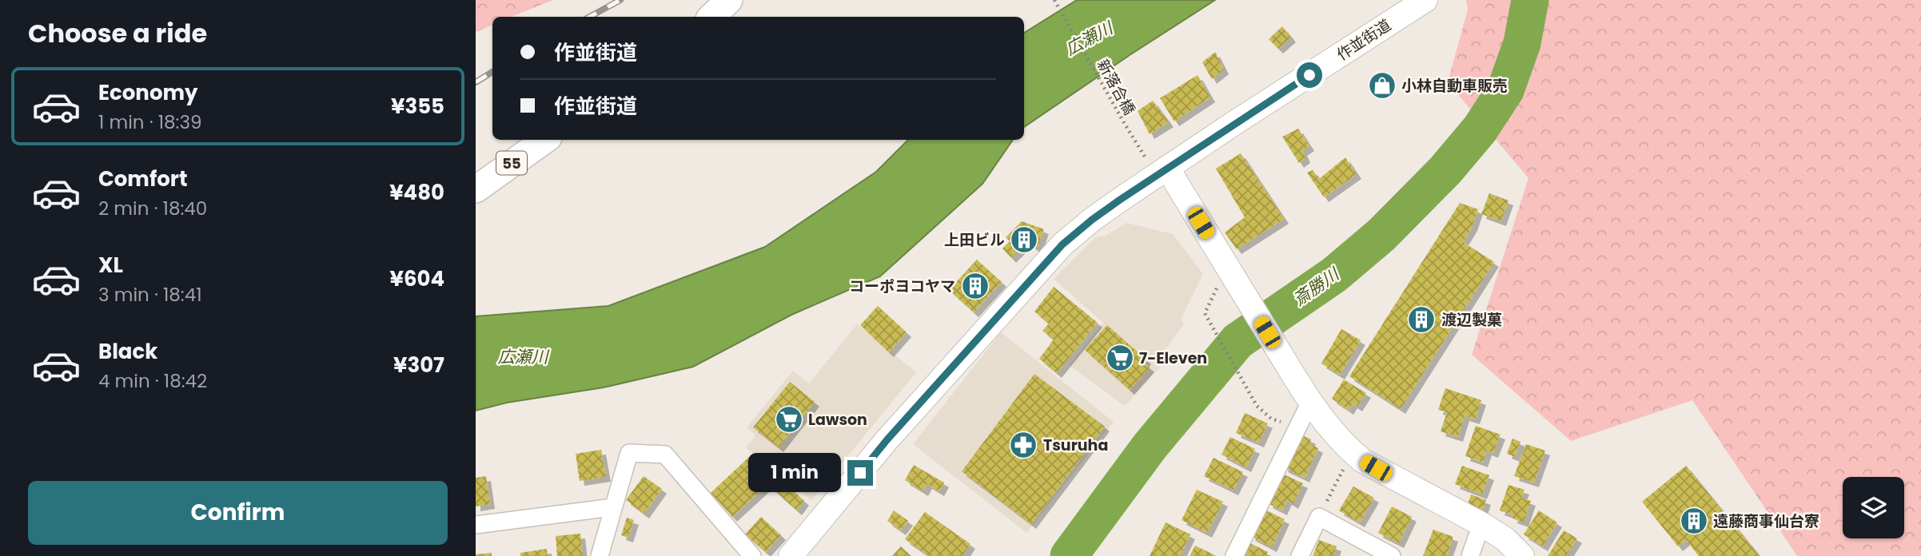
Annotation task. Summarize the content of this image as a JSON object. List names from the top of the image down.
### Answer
{
  "streets": {
    "main road": ["55"],
    "street": ["作並街道"],
    "path": ["新落合橋"]
  },
  "crossings": [
    ["作並街道", "新落合橋"]
  ],
  "water": ["広瀬川", "斎勝川"],
  "places": {
    "shop": ["小林自動車販売"],
    "building": [
      "上田ビル",
      "コーポヨコヤマ",
      "渡辺製菓",
      "遠藤商事仙台寮"
    ],
    "supermarket": ["7-Eleven", "Lawson"],
    "pharmacy": ["Tsuruha"]
  },
  "page": {
    "heading": "Choose a ride",
    "banner": ["作並街道", "作並街道"],
    "list": [
      {
        "name": "Economy",
        "note": "1 min · 18:39",
        "value": "¥355"
      },
      {
        "name": "Comfort",
        "note": "2 min · 18:40",
        "value": "¥480"
      },
      {
        "name": "XL",
        "note": "3 min · 18:41",
        "value": "¥604"
      },
      {
        "name": "Black",
        "note": "4 min · 18:42",
        "value": "¥307"
      }
    ],
    "bubble": "1 min",
    "buttons": "Confirm"
  }
}
